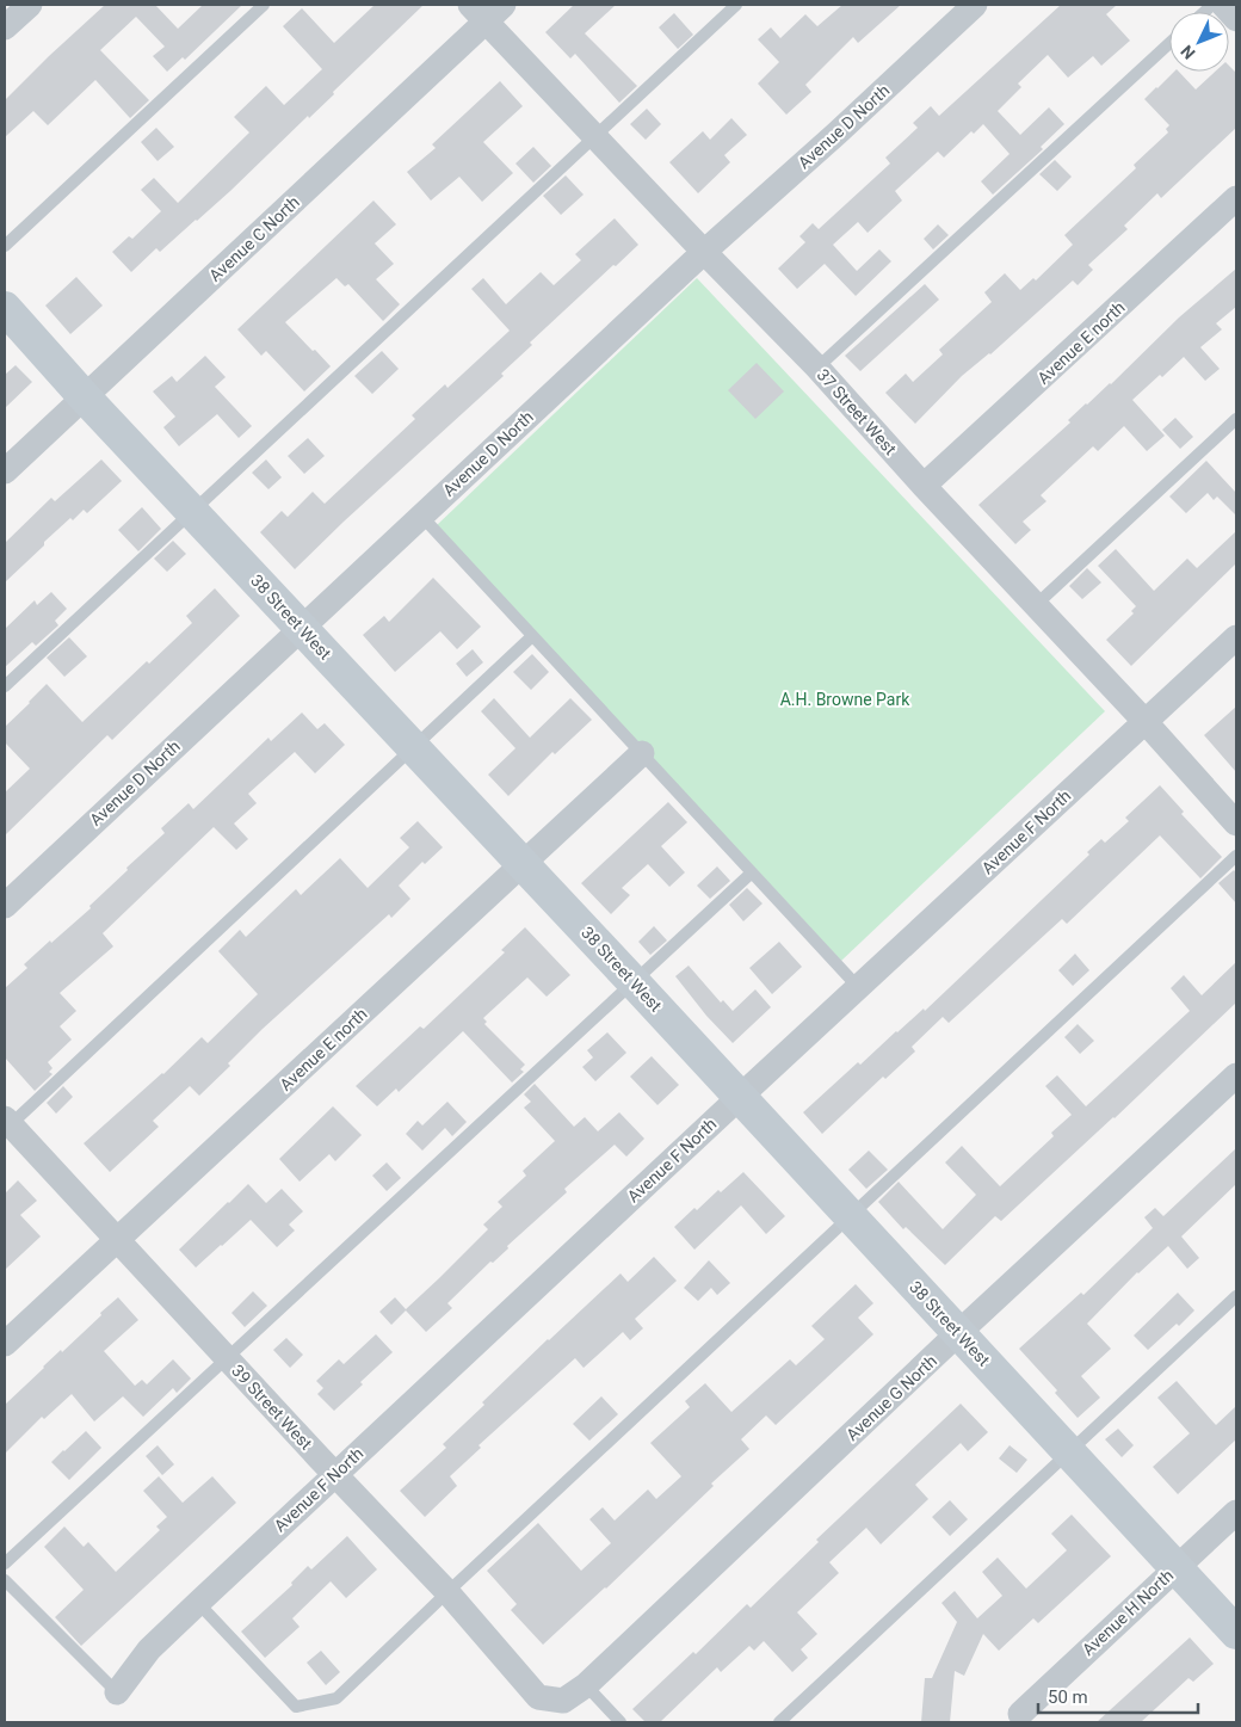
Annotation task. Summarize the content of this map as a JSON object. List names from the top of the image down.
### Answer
{
  "streets": {
    "street": [
      "Avenue D North",
      "Avenue C North",
      "Avenue E north",
      "37 Street West",
      "38 Street West",
      "Avenue F North",
      "Avenue G North",
      "39 Street West",
      "Avenue H North"
    ]
  },
  "crossings": [
    ["Avenue D North", "37 Street West"],
    ["Avenue D North", "38 Street West"],
    ["Avenue C North", "37 Street West"],
    ["Avenue C North", "38 Street West"],
    ["Avenue E north", "37 Street West"],
    ["Avenue E north", "38 Street West"],
    ["Avenue E north", "39 Street West"],
    ["37 Street West", "Avenue F North"],
    ["38 Street West", "Avenue F North"],
    ["38 Street West", "Avenue G North"],
    ["38 Street West", "Avenue H North"],
    ["Avenue F North", "39 Street West"],
    ["Avenue G North", "39 Street West"]
  ],
  "parks": ["A.H. Browne Park"],
  "scale_bar": "50 m",
  "north": "bottom left"
}
